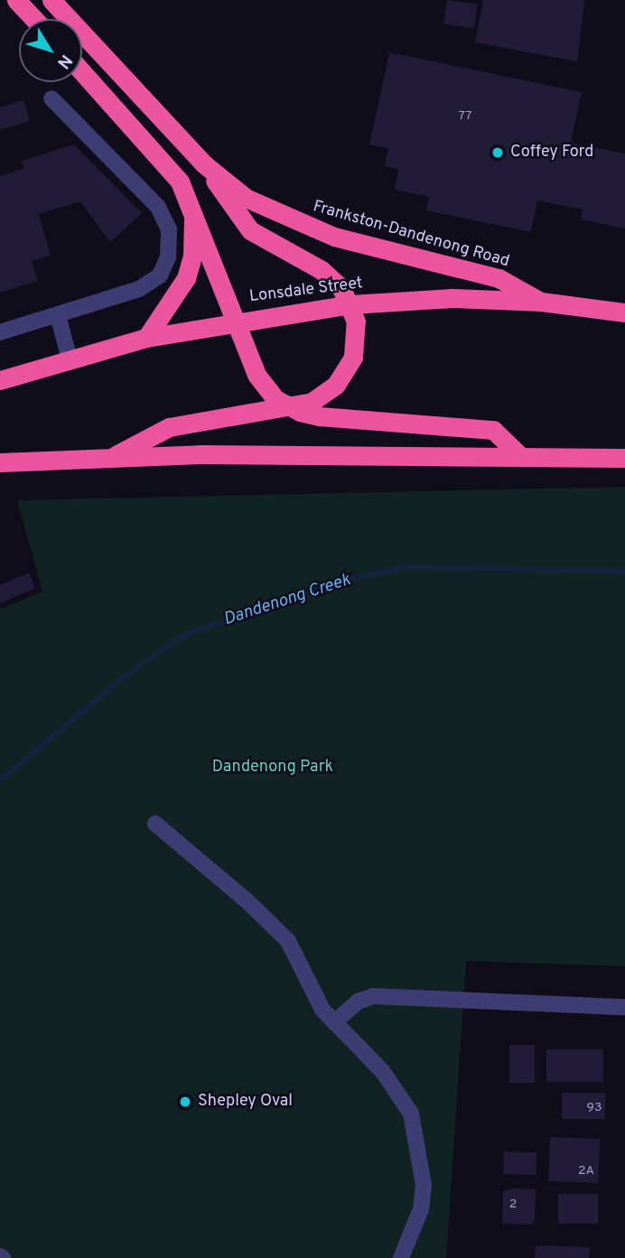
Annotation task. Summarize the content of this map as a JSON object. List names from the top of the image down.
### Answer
{
  "streets": {
    "highway": ["Frankston-Dandenong Road", "Lonsdale Street"]
  },
  "crossings": [
    ["Frankston-Dandenong Road", "Lonsdale Street"]
  ],
  "water": ["Dandenong Creek"],
  "parks": ["Dandenong Park"],
  "places": ["Coffey Ford", "Shepley Oval"],
  "house_numbers": [
    "77",
    "93",
    "2A",
    "2"
  ],
  "north": "bottom right"
}
